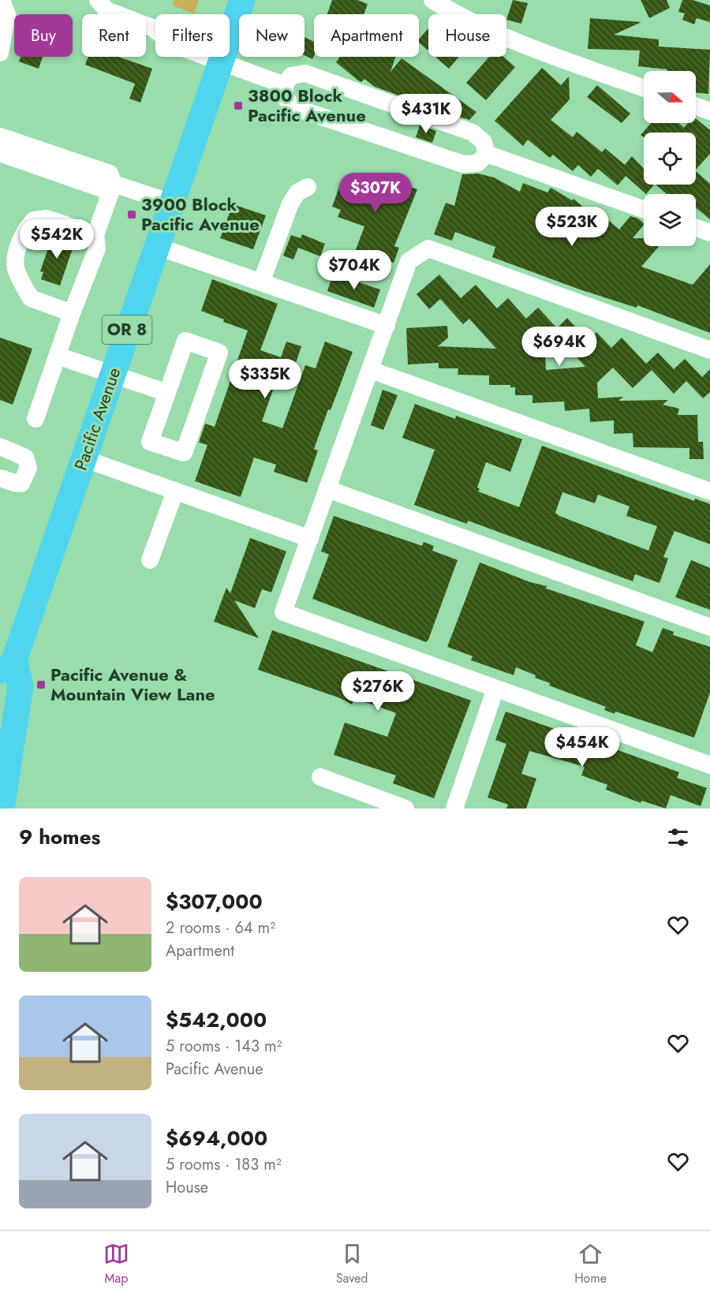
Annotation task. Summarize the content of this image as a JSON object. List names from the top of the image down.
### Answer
{
  "streets": {
    "highway": ["OR 8", "Pacific Avenue"]
  },
  "crossings": [
    ["OR 8", "Pacific Avenue"]
  ],
  "places": {
    "transit": ["3800 Block Pacific Avenue", "3900 Block Pacific Avenue", "Pacific Avenue & Mountain View Lane"]
  },
  "north": "right",
  "page": {
    "chip": [
      "Buy",
      "Rent",
      "Filters",
      "New",
      "Apartment",
      "House"
    ],
    "price": [
      "$431K",
      "$307K",
      "$523K",
      "$542K",
      "$704K",
      "$694K",
      "$335K",
      "$276K",
      "$454K"
    ],
    "heading": "9 homes",
    "list": [
      {
        "name": "$307,000",
        "note": "2 rooms · 64 m² · Apartment"
      },
      {
        "name": "$542,000",
        "note": "5 rooms · 143 m² · Pacific Avenue"
      },
      {
        "name": "$694,000",
        "note": "5 rooms · 183 m² · House"
      }
    ],
    "tabs": ["Map", "Saved", "Home"]
  }
}
